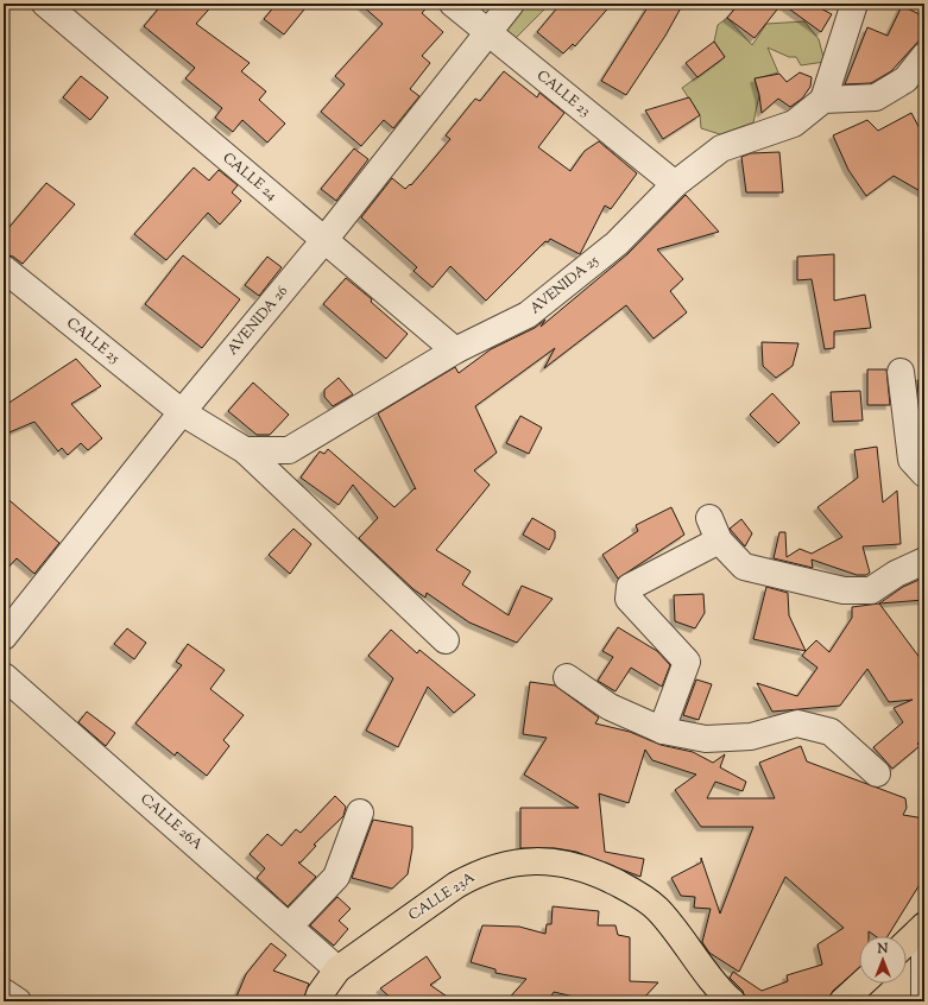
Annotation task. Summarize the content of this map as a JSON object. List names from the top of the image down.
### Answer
{
  "streets": {
    "main road": ["CALLE 23A"],
    "street": [
      "CALLE 23",
      "CALLE 24",
      "AVENIDA 25",
      "AVENIDA 26",
      "CALLE 25",
      "CALLE 26A"
    ]
  },
  "crossings": [
    ["CALLE 23", "AVENIDA 25"],
    ["CALLE 23", "AVENIDA 26"],
    ["CALLE 24", "AVENIDA 25"],
    ["CALLE 24", "AVENIDA 26"],
    ["AVENIDA 26", "CALLE 25"],
    ["CALLE 26A", "CALLE 23A"]
  ],
  "north": "top"
}
